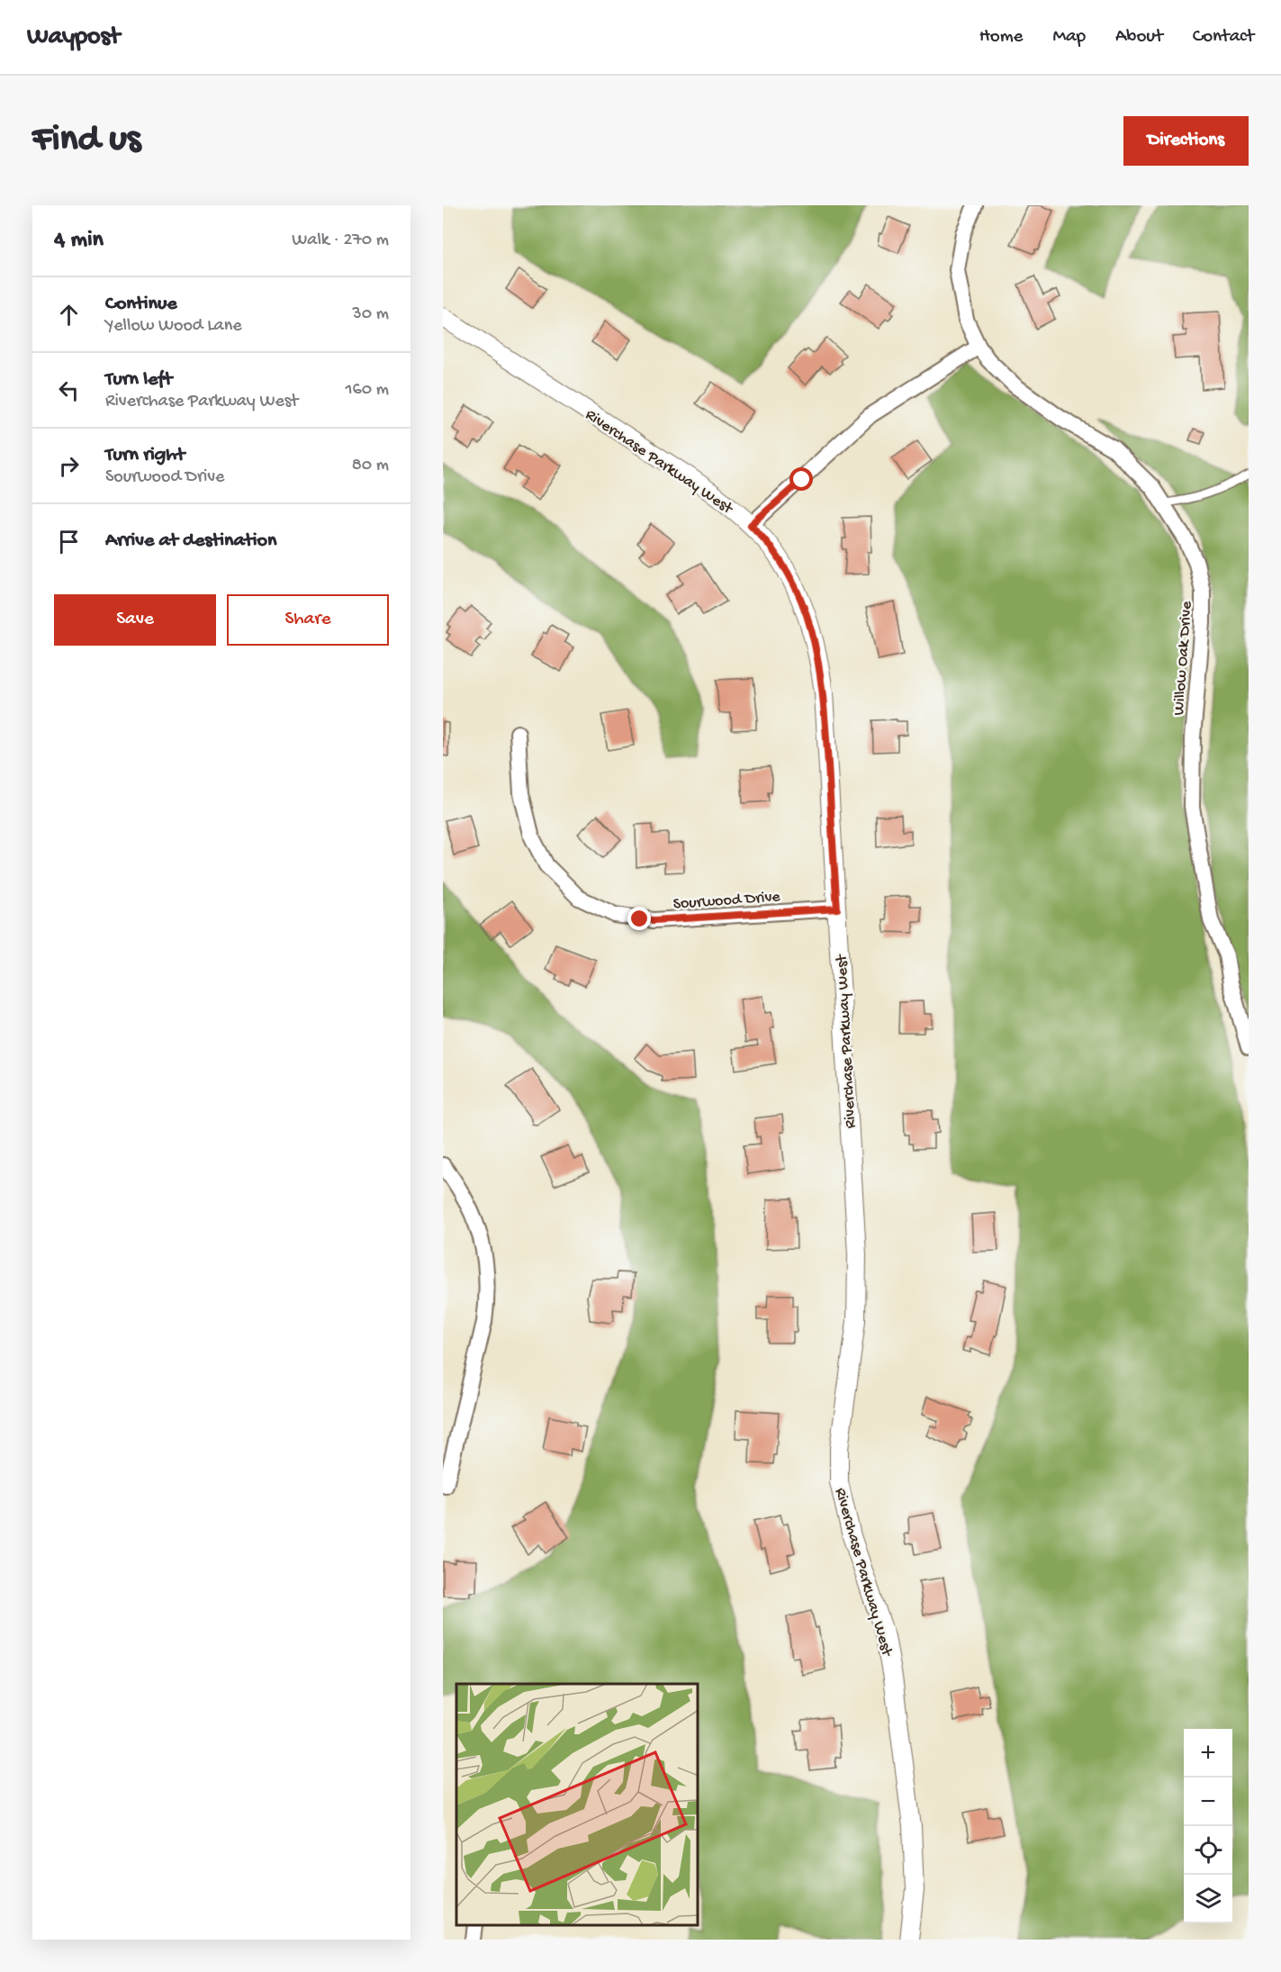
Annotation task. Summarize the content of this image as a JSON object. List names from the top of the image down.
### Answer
{
  "streets": {
    "street": ["Riverchase Parkway West", "Willow Oak Drive", "Sourwood Drive"]
  },
  "crossings": [
    ["Riverchase Parkway West", "Sourwood Drive"]
  ],
  "page": {
    "header": "Waypost",
    "nav": [
      "Home",
      "Map",
      "About",
      "Contact"
    ],
    "buttons": [
      "Directions",
      ["Save", "Share"]
    ],
    "title": "Find us",
    "heading": ["4 min", "Walk · 270 m"],
    "list": [
      ["Continue", "Yellow Wood Lane", "30 m"],
      ["Turn left", "Riverchase Parkway West", "160 m"],
      ["Turn right", "Sourwood Drive", "80 m"],
      "Arrive at destination"
    ],
    "map_buttons": ["+", "−"]
  }
}
